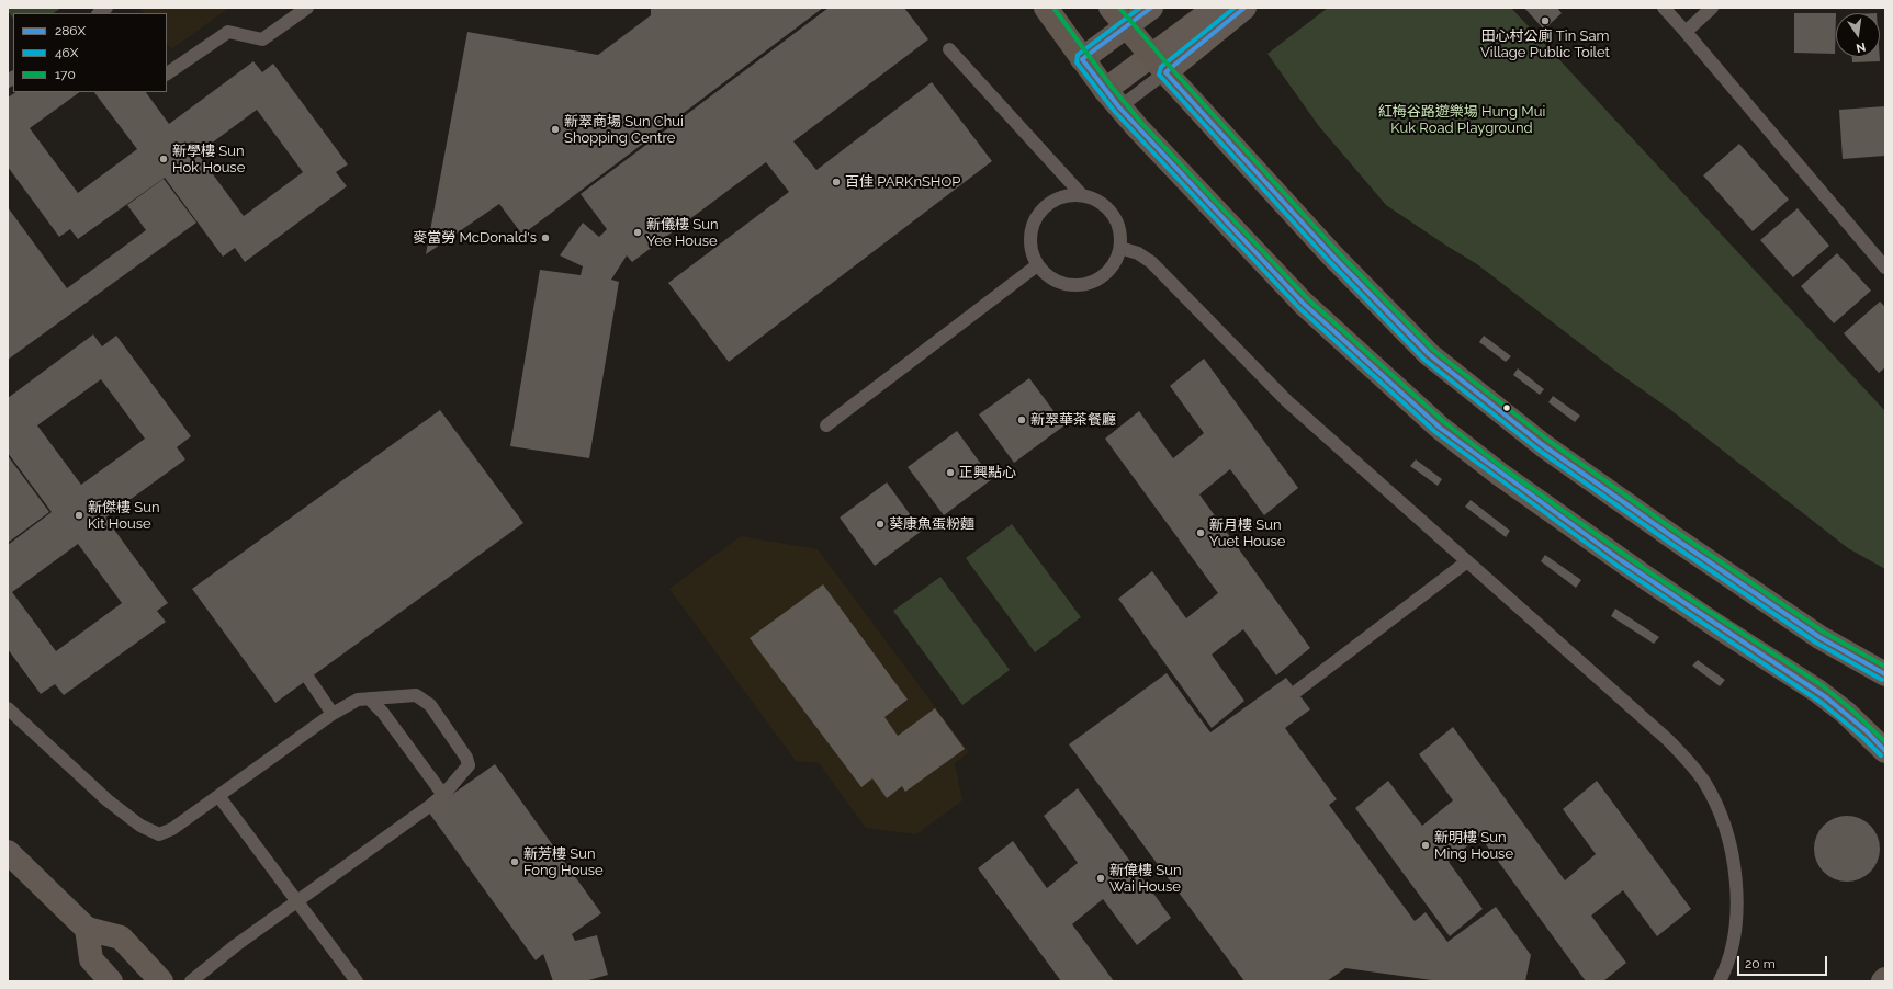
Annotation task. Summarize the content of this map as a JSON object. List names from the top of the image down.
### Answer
{
  "parks": ["紅梅谷路遊樂場 Hung Mui Kuk Road Playground"],
  "places": [
    "田心村公廁 Tin Sam Village Public Toilet",
    "新翠商場 Sun Chui Shopping Centre",
    "新學樓 Sun Hok House",
    "百佳 PARKnSHOP",
    "新儀樓 Sun Yee House",
    "麥當勞 McDonald's",
    "新翠華茶餐廳",
    "正興點心",
    "新傑樓 Sun Kit House",
    "葵康魚蛋粉麵",
    "新月樓 Sun Yuet House",
    "新明樓 Sun Ming House",
    "新芳樓 Sun Fong House",
    "新偉樓 Sun Wai House"
  ],
  "lines": ["transit line 286X", "transit line 46X", "transit line 170"],
  "legend": ["286X", "46X", "170"],
  "scale_bar": "20 m",
  "north": "bottom"
}
